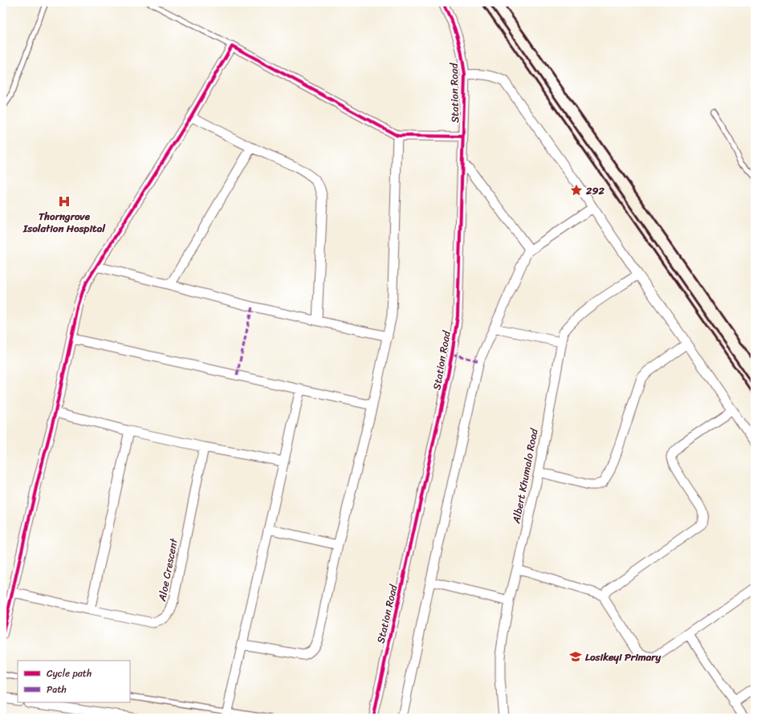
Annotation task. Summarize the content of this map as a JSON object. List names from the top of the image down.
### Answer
{
  "streets": {
    "street": ["Station Road", "Albert Khumalo Road", "Aloe Crescent"]
  },
  "places": {
    "place": ["292"],
    "hospital": ["Thorngrove Isolation Hospital"],
    "school or university": ["Losikeyi Primary"]
  },
  "legend": ["Cycle path", "Path"]
}
